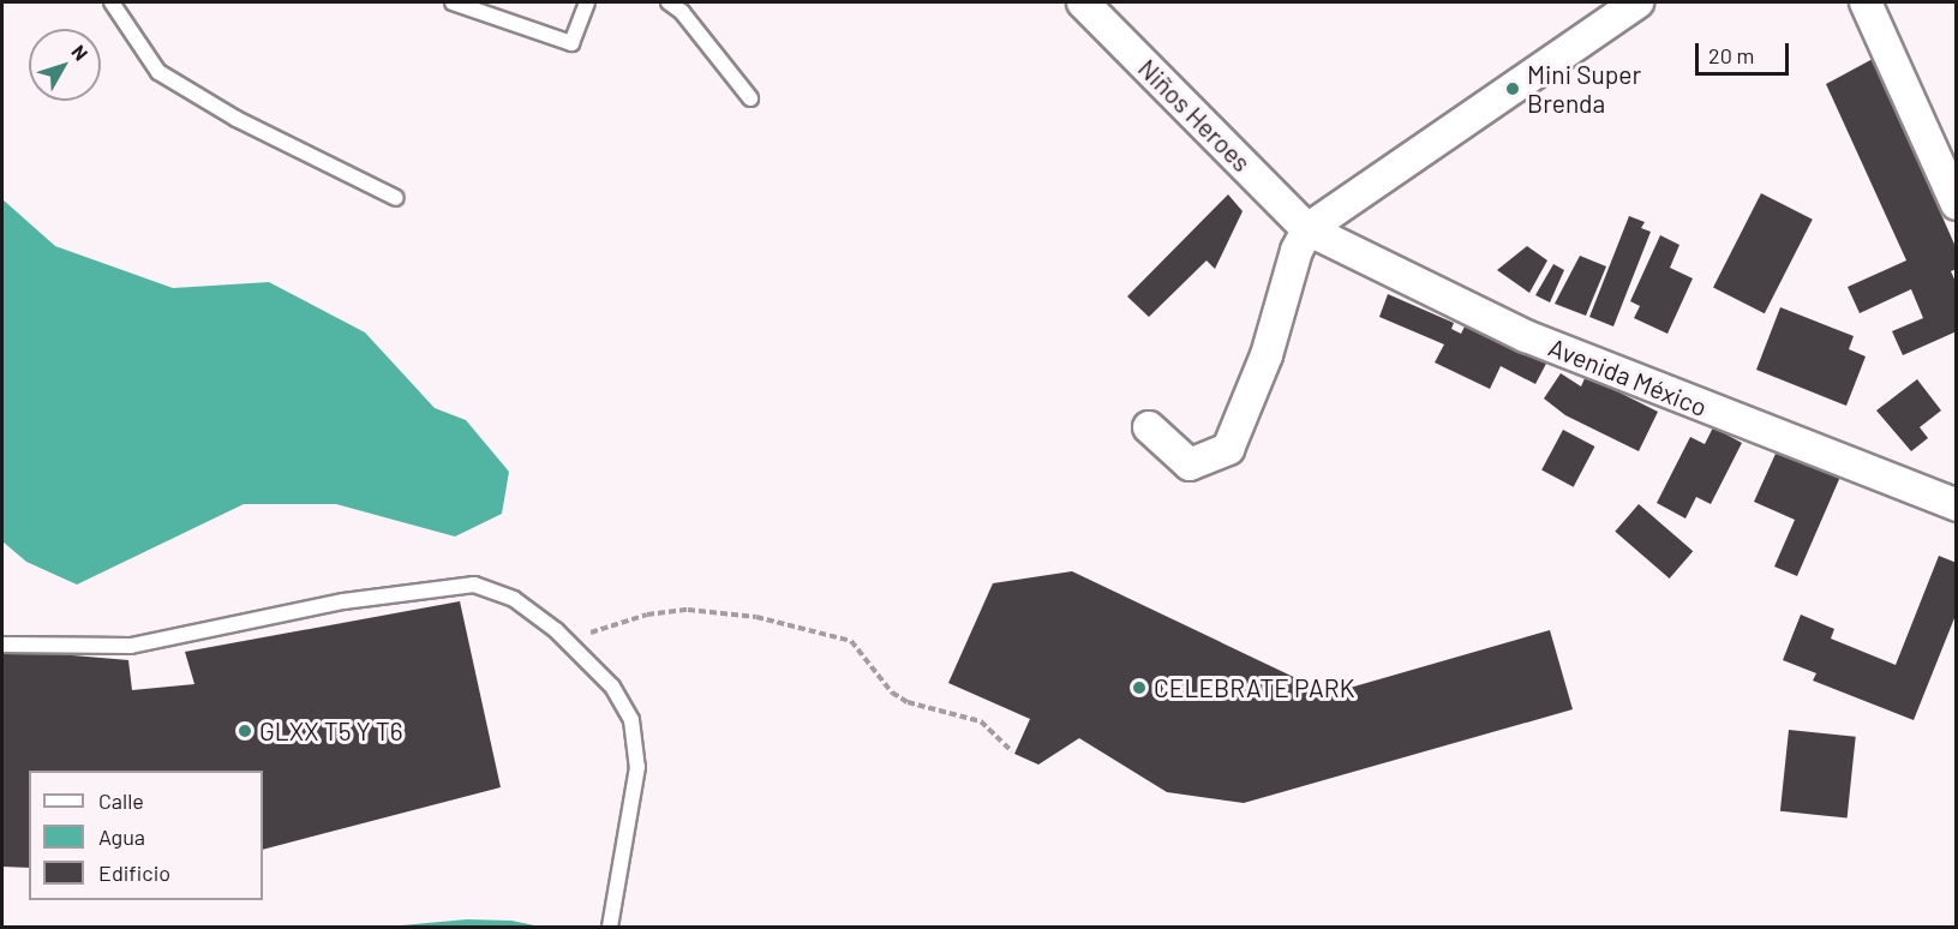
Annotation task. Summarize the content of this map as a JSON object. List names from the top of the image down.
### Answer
{
  "streets": {
    "street": ["Niños Heroes", "Avenida México"]
  },
  "crossings": [
    ["Niños Heroes", "Avenida México"]
  ],
  "places": ["Mini Super Brenda", "CELEBRATE PARK", "GLXX T5 Y T6"],
  "legend": ["Calle", "Agua", "Edificio"],
  "scale_bar": "20 m",
  "north": "top right"
}
